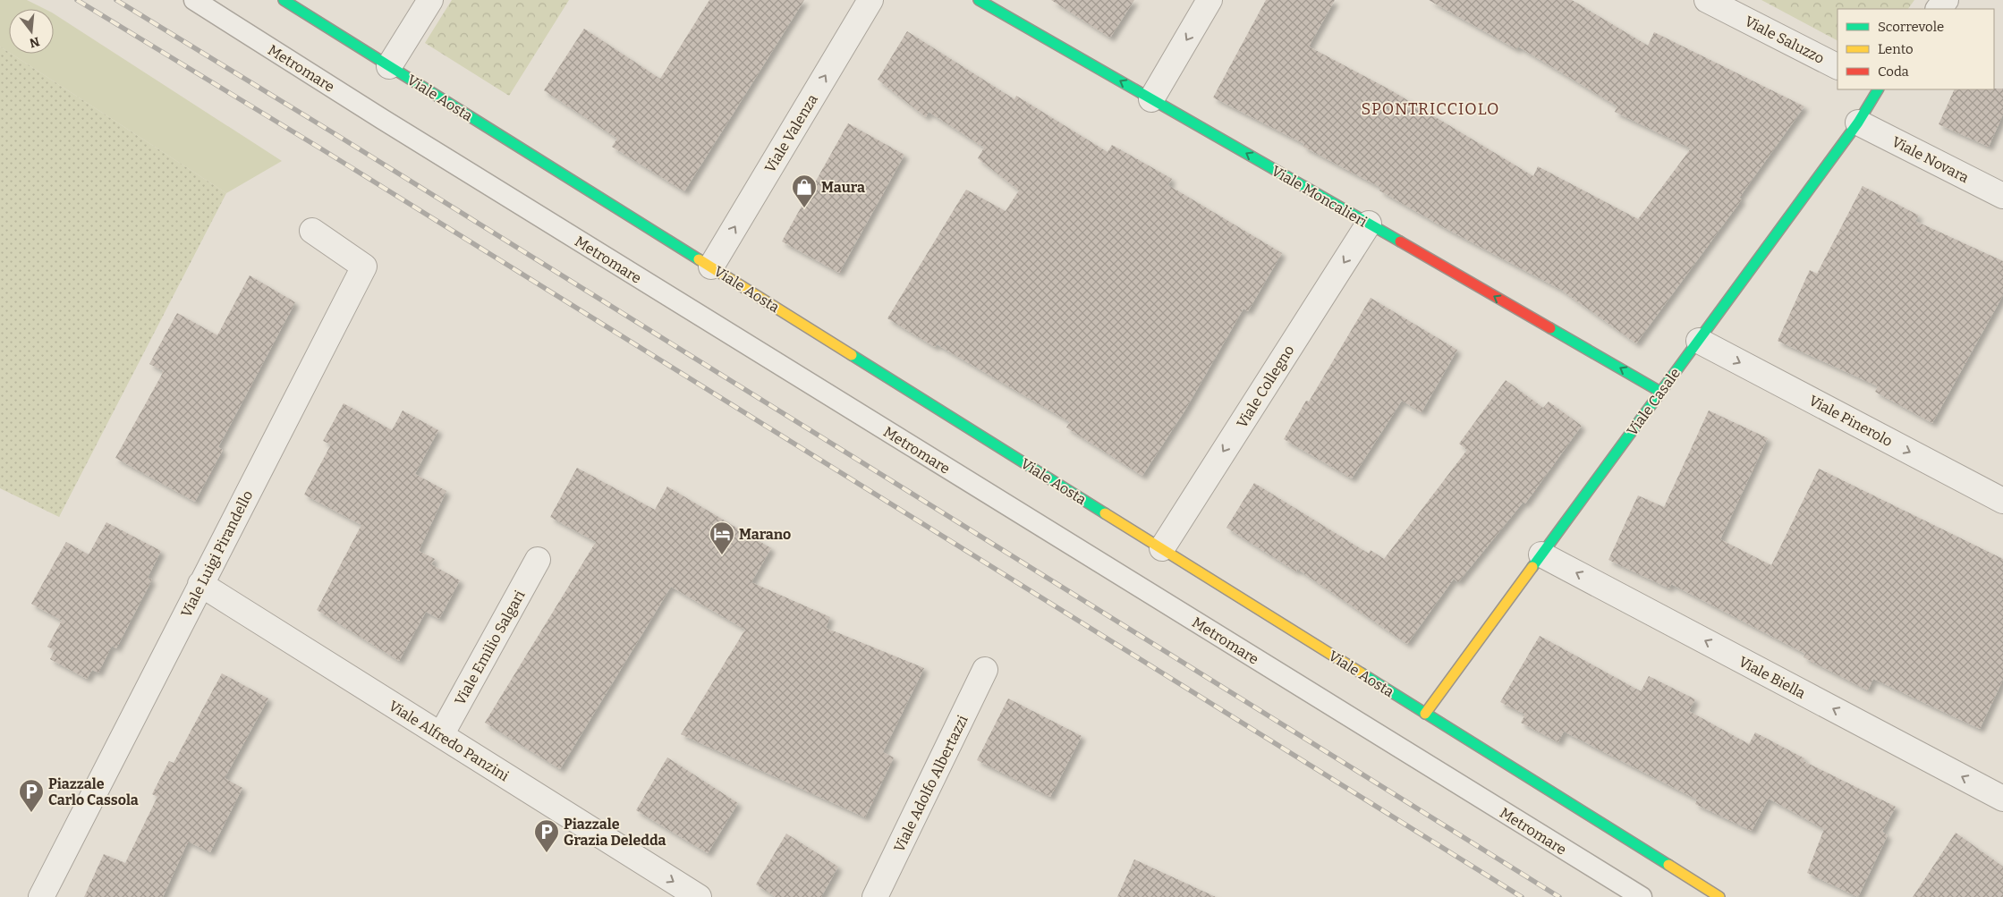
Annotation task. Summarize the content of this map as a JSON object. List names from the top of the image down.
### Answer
{
  "streets": {
    "street": [
      "Viale Saluzzo",
      "Viale Aosta",
      "Viale Valenza",
      "Viale Novara",
      "Viale Moncalieri",
      "Viale Collegno",
      "Viale Casale",
      "Viale Pinerolo",
      "Viale Luigi Pirandello",
      "Viale Emilio Salgari",
      "Viale Biella",
      "Viale Alfredo Panzini",
      "Viale Adolfo Albertazzi"
    ],
    "lane": ["Metromare"]
  },
  "crossings": [
    ["Viale Aosta", "Viale Valenza"],
    ["Viale Aosta", "Viale Collegno"],
    ["Viale Aosta", "Viale Casale"],
    ["Viale Novara", "Viale Casale"],
    ["Viale Moncalieri", "Viale Collegno"],
    ["Viale Moncalieri", "Viale Casale"],
    ["Viale Casale", "Viale Pinerolo"],
    ["Viale Casale", "Viale Biella"],
    ["Viale Luigi Pirandello", "Viale Alfredo Panzini"],
    ["Viale Emilio Salgari", "Viale Alfredo Panzini"]
  ],
  "one_way": [
    "Viale Valenza",
    "Viale Moncalieri",
    "Viale Collegno",
    "Viale Pinerolo",
    "Viale Biella",
    "Viale Alfredo Panzini"
  ],
  "districts": ["SPONTRICCIOLO"],
  "places": {
    "shop": ["Maura"],
    "hotel": ["Marano"],
    "parking": ["Piazzale Carlo Cassola", "Piazzale Grazia Deledda"]
  },
  "legend": ["Scorrevole", "Lento", "Coda"],
  "north": "bottom"
}
